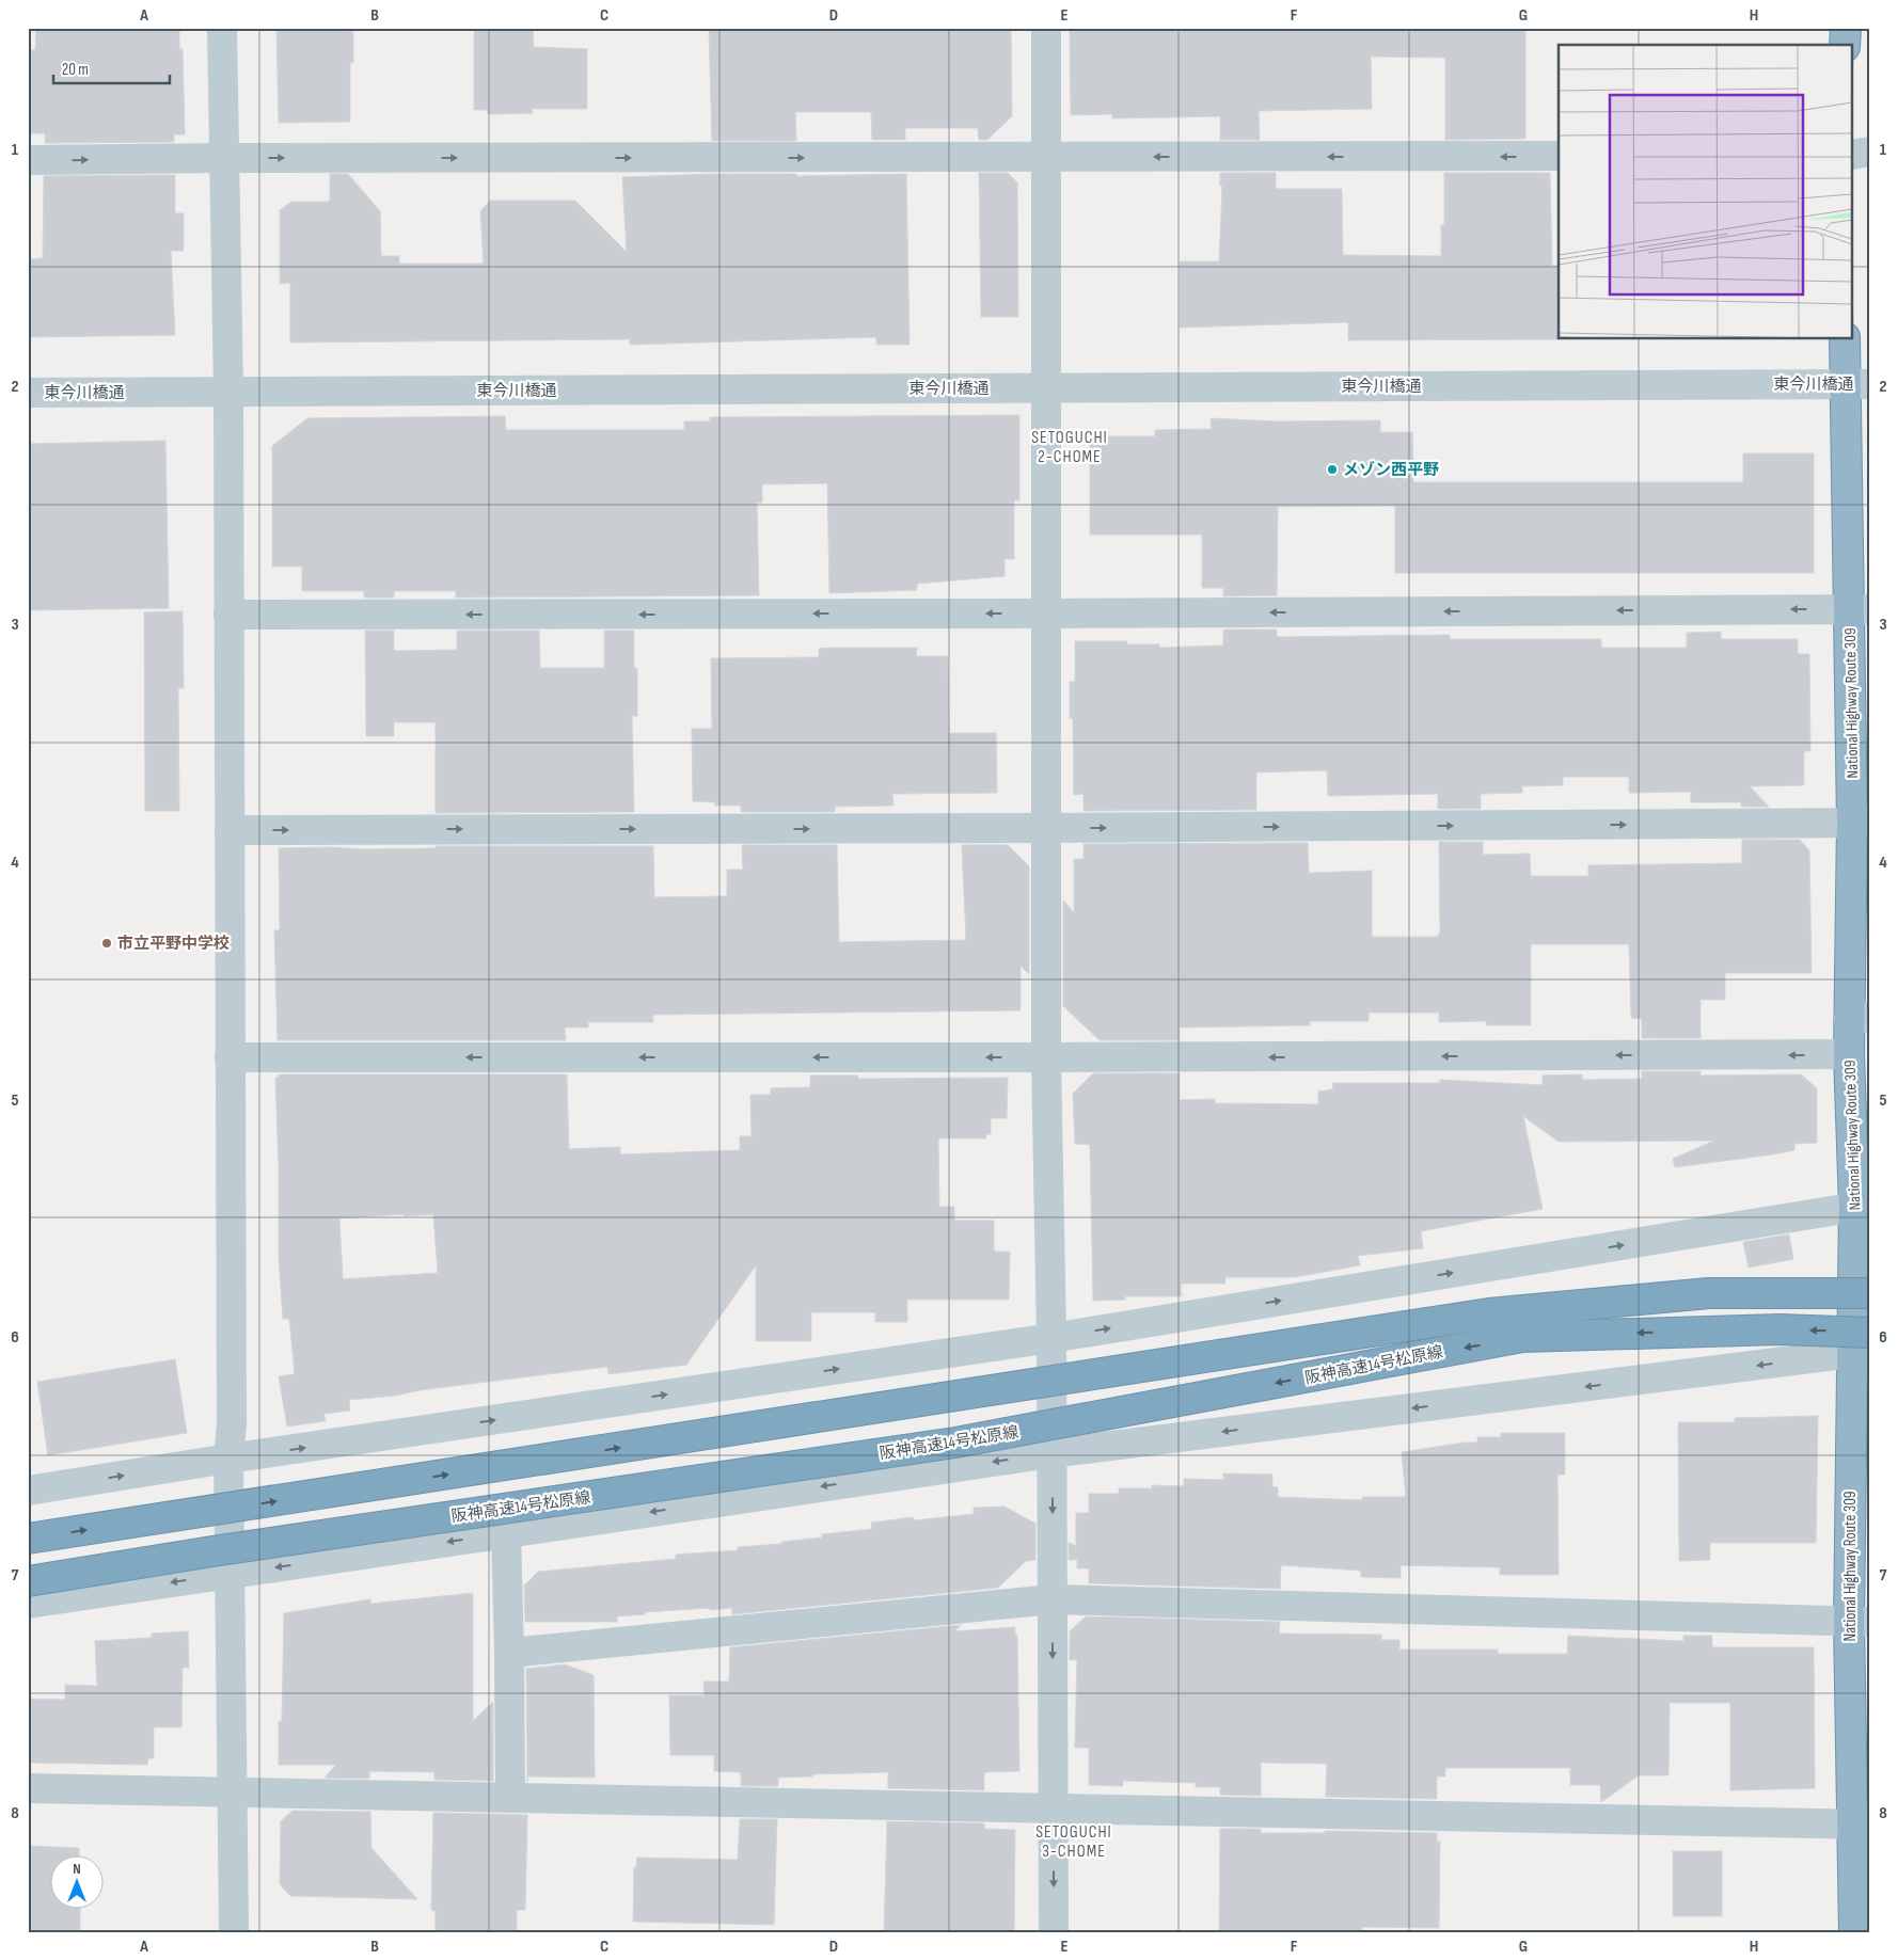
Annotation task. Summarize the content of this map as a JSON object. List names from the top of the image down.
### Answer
{
  "streets": {
    "highway": ["National Highway Route 309", "阪神高速14号松原線"],
    "street": ["東今川橋通"]
  },
  "crossings": [
    ["東今川橋通", "National Highway Route 309"],
    ["National Highway Route 309", "阪神高速14号松原線"]
  ],
  "districts": ["SETOGUCHI 2-CHOME", "SETOGUCHI 3-CHOME"],
  "places": ["メゾン西平野", "市立平野中学校"],
  "scale_bar": "20 m",
  "north": "top",
  "grid": {
    "columns": [
      "A",
      "B",
      "C",
      "D",
      "E",
      "F",
      "G",
      "H"
    ],
    "rows": [
      "1",
      "2",
      "3",
      "4",
      "5",
      "6",
      "7",
      "8"
    ]
  }
}
